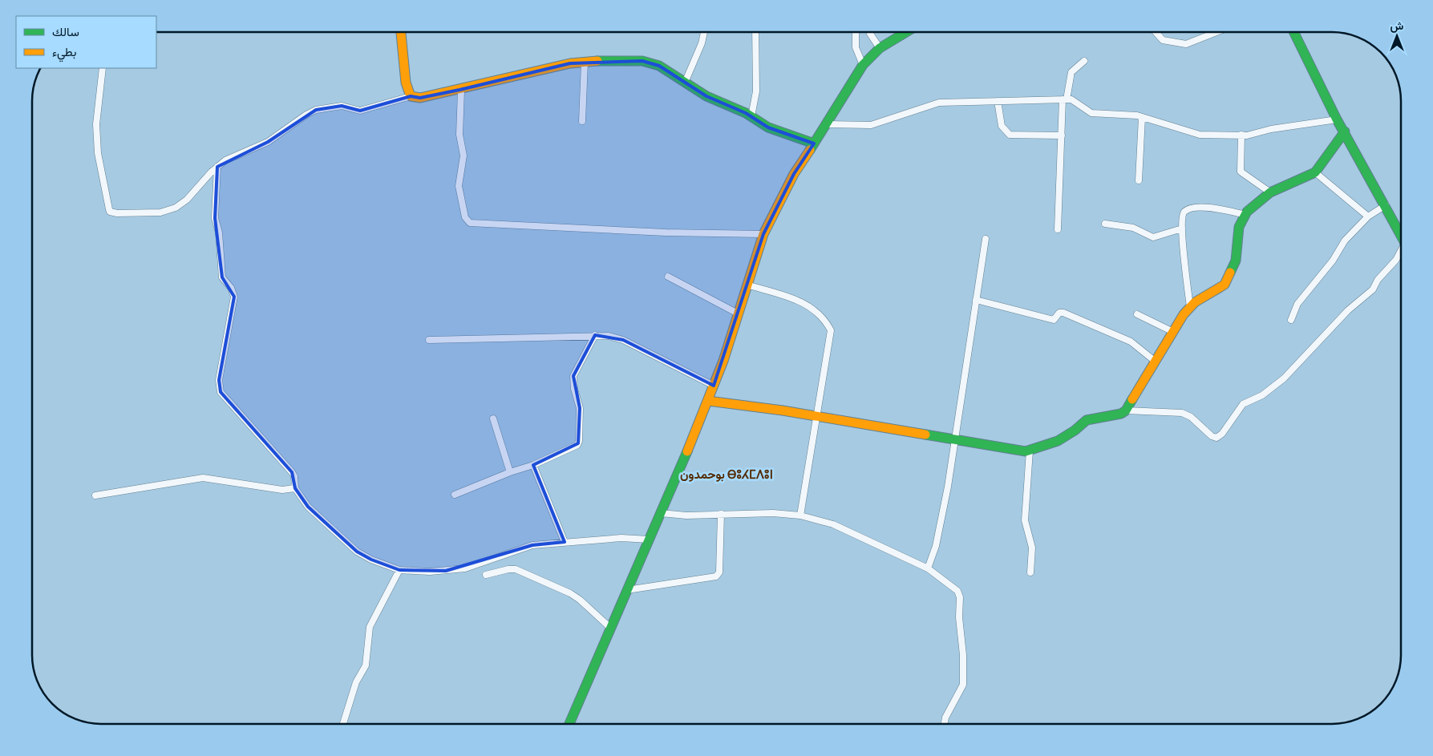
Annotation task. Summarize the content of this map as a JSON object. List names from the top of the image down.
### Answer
{
  "districts": ["بوحمدون ⴱⵓⵃⵎⴷⵓⵏ"],
  "legend": ["سالك", "بطيء"],
  "north": "top"
}
